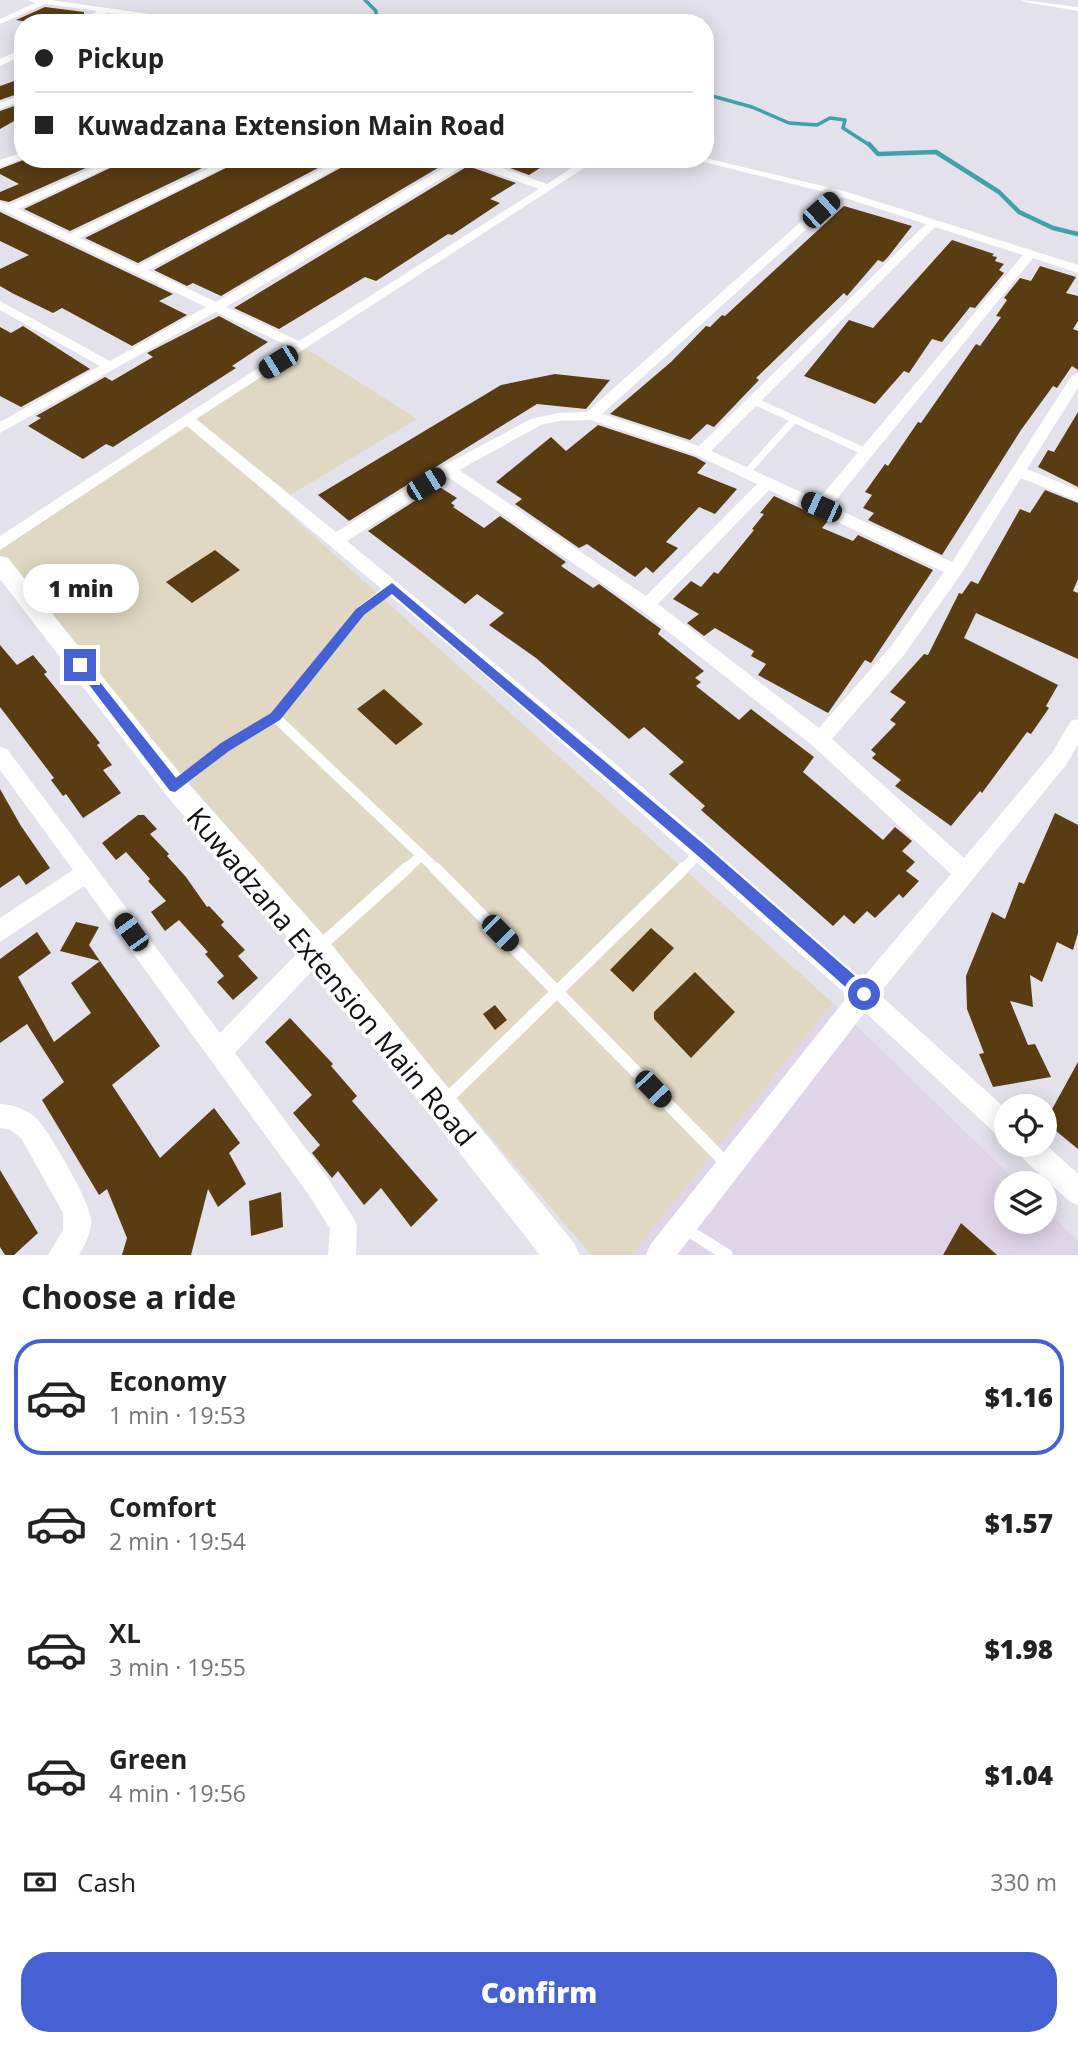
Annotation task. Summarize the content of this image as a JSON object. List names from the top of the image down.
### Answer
{
  "streets": {
    "street": ["Kuwadzana Extension Main Road"]
  },
  "page": {
    "banner": ["Pickup", "Kuwadzana Extension Main Road"],
    "bubble": "1 min",
    "heading": "Choose a ride",
    "list": [
      {
        "name": "Economy",
        "note": "1 min · 19:53",
        "value": "$1.16"
      },
      {
        "name": "Comfort",
        "note": "2 min · 19:54",
        "value": "$1.57"
      },
      {
        "name": "XL",
        "note": "3 min · 19:55",
        "value": "$1.98"
      },
      {
        "name": "Green",
        "note": "4 min · 19:56",
        "value": "$1.04"
      }
    ],
    "pay": ["Cash", "330 m"],
    "buttons": "Confirm"
  }
}
